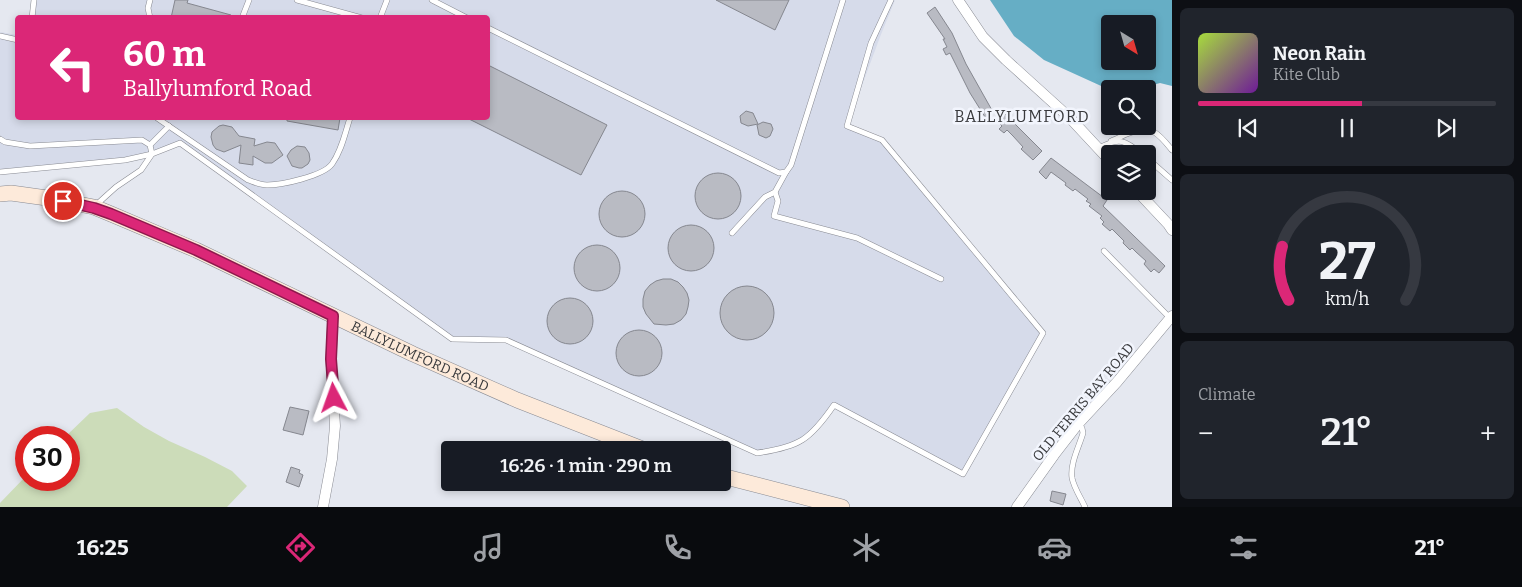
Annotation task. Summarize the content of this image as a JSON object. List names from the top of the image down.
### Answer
{
  "streets": {
    "main road": ["BALLYLUMFORD ROAD"],
    "street": ["OLD FERRIS BAY ROAD"]
  },
  "districts": ["BALLYLUMFORD"],
  "north": "bottom right",
  "page": {
    "turn": ["60 m", "Ballylumford Road"],
    "song": ["Neon Rain", "Kite Club"],
    "tile": "Climate",
    "heat": ["−", "21°", "+"],
    "limit": "30",
    "trip": "16:26 · 1 min · 290 m",
    "tabs": ["16:25", "21°"],
    "gauge": ["27", "km/h"]
  }
}
